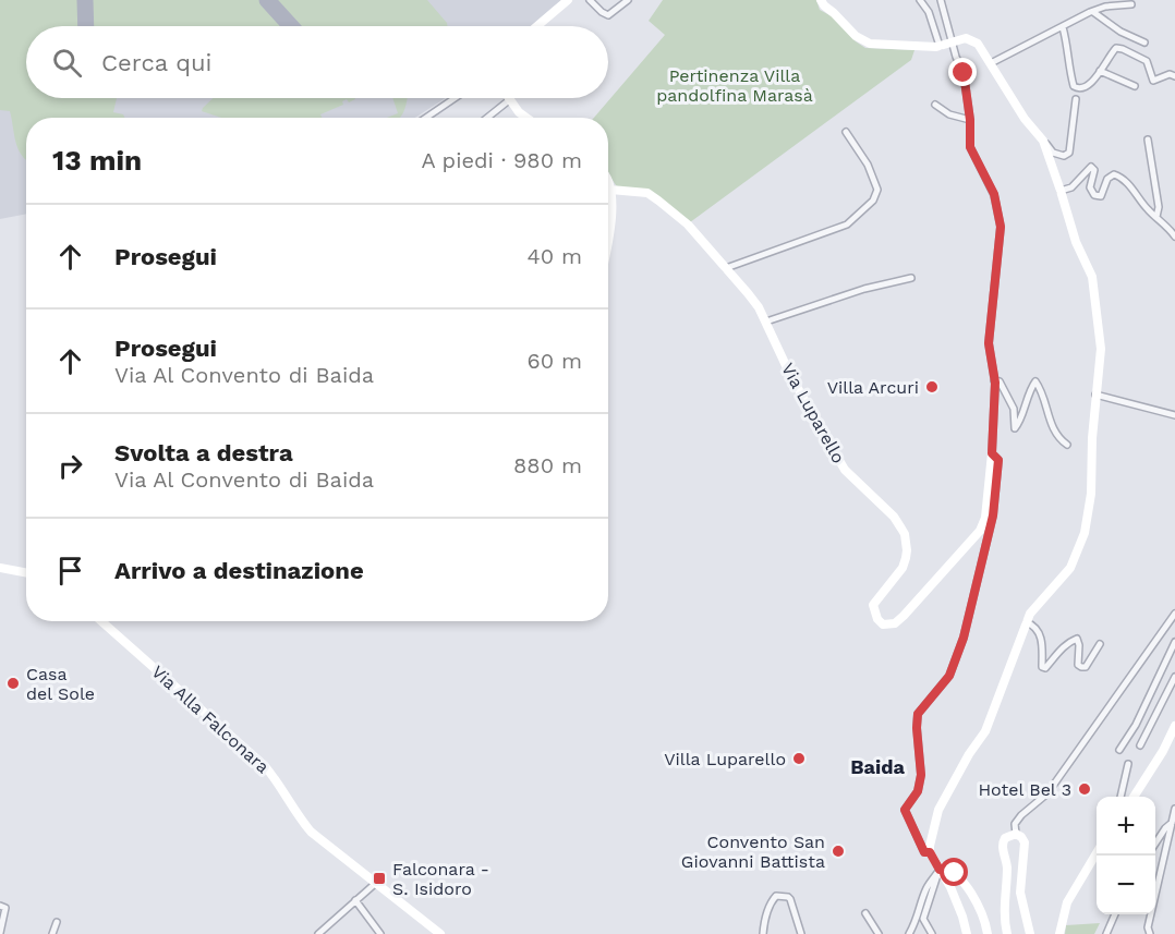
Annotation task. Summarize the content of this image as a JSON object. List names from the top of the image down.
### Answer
{
  "streets": {
    "street": ["Via Luparello", "Via Alla Falconara"]
  },
  "districts": ["Baida"],
  "parks": ["Pertinenza Villa pandolfina Marasà"],
  "places": {
    "other": [
      "Villa Arcuri",
      "Casa del Sole",
      "Villa Luparello",
      "Hotel Bel 3",
      "Convento San Giovanni Battista"
    ],
    "transit": ["Falconara - S. Isidoro"]
  },
  "page": {
    "search": "Cerca qui",
    "heading": ["13 min", "A piedi · 980 m"],
    "list": [
      ["Prosegui", "40 m"],
      ["Prosegui", "Via Al Convento di Baida", "60 m"],
      ["Svolta a destra", "Via Al Convento di Baida", "880 m"],
      "Arrivo a destinazione"
    ],
    "map_buttons": ["+", "−"]
  }
}
